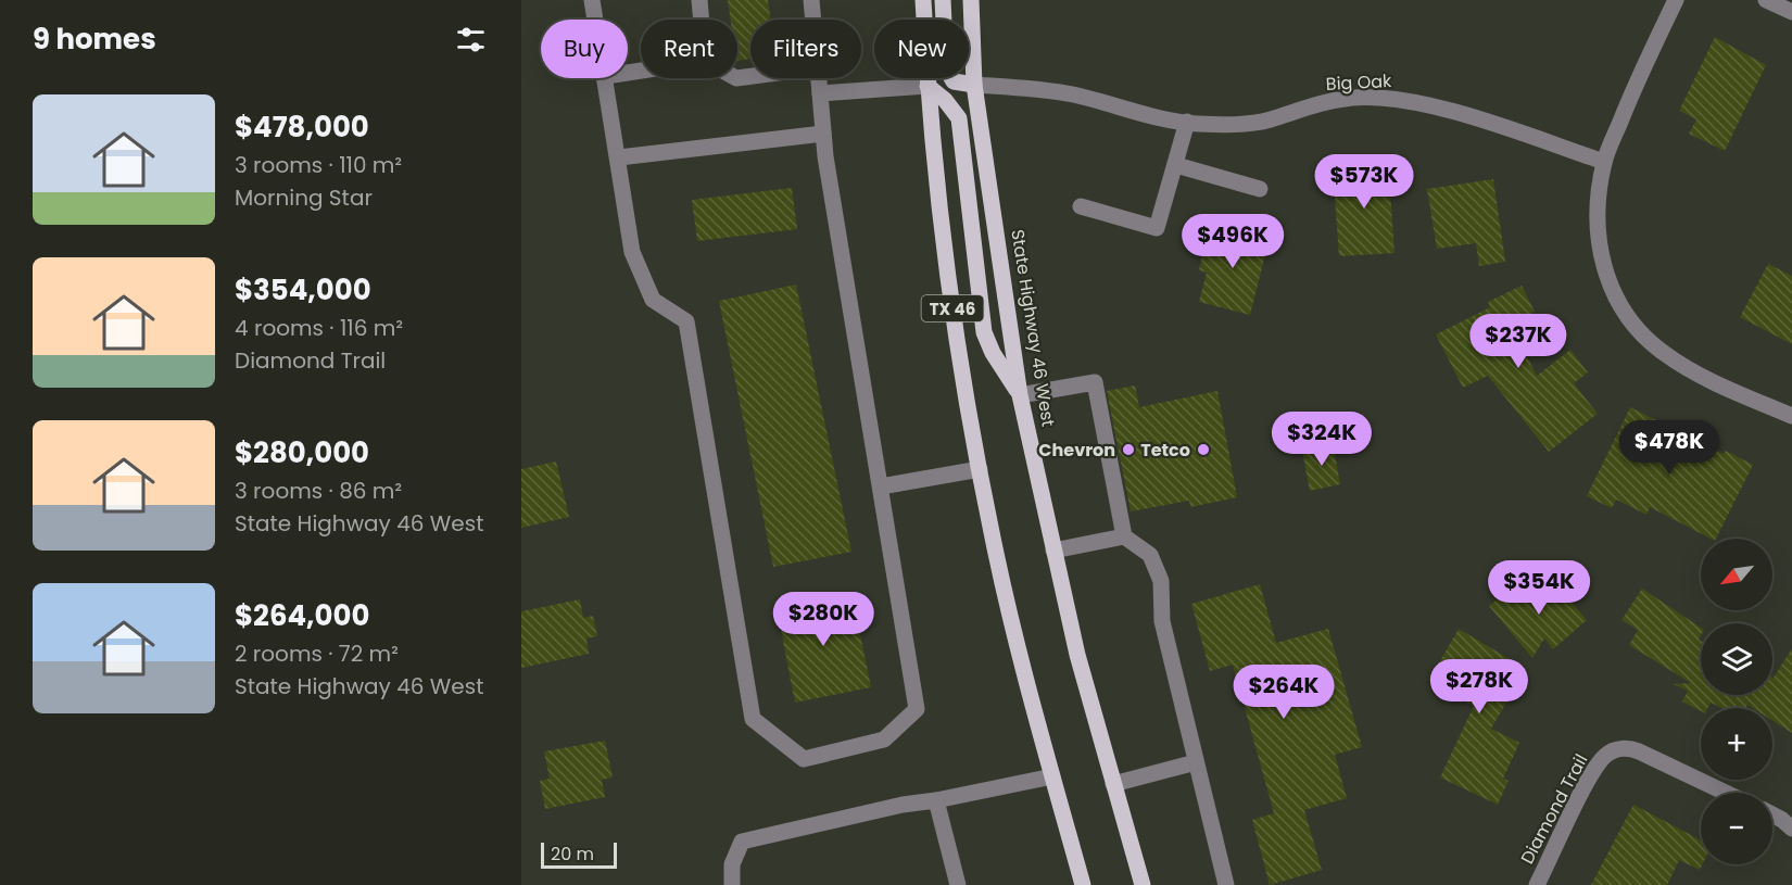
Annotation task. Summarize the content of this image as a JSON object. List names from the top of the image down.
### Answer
{
  "streets": {
    "main road": ["TX 46", "State Highway 46 West"],
    "street": ["Big Oak", "Diamond Trail"]
  },
  "crossings": [
    ["Big Oak", "State Highway 46 West"]
  ],
  "places": ["Chevron", "Tetco"],
  "scale_bar": "20 m",
  "north": "bottom left",
  "page": {
    "heading": "9 homes",
    "chip": [
      "Buy",
      "Rent",
      "Filters",
      "New"
    ],
    "list": [
      {
        "name": "$478,000",
        "note": "3 rooms · 110 m² · Morning Star"
      },
      {
        "name": "$354,000",
        "note": "4 rooms · 116 m² · Diamond Trail"
      },
      {
        "name": "$280,000",
        "note": "3 rooms · 86 m² · State Highway 46 West"
      },
      {
        "name": "$264,000",
        "note": "2 rooms · 72 m² · State Highway 46 West"
      }
    ],
    "price": [
      "$573K",
      "$496K",
      "$237K",
      "$324K",
      "$478K",
      "$354K",
      "$280K",
      "$278K",
      "$264K"
    ],
    "map_buttons": ["+", "−"],
    "scale": "20 m"
  }
}
